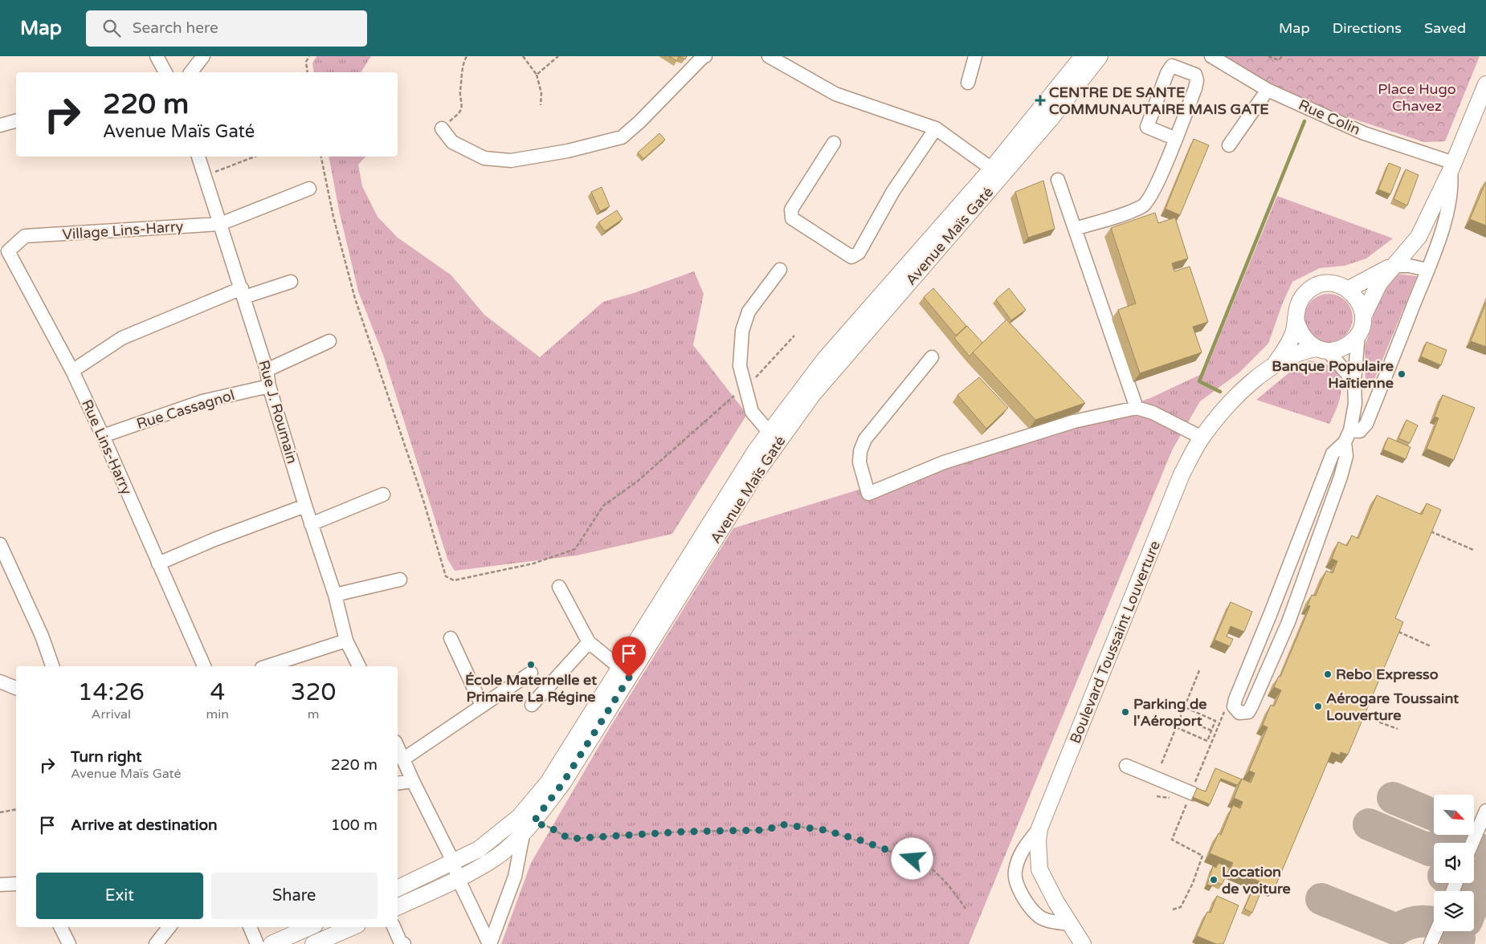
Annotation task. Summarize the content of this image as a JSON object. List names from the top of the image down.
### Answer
{
  "streets": {
    "main road": ["Avenue Maïs Gaté", "Boulevard Toussaint Louverture"],
    "street": [
      "Rue Colin",
      "Village Lins-Harry",
      "Rue Cassagnol",
      "Rue J. Roumain",
      "Rue Lins-Harry"
    ]
  },
  "crossings": [
    ["Village Lins-Harry", "Rue J. Roumain"],
    ["Village Lins-Harry", "Rue Lins-Harry"],
    ["Rue Cassagnol", "Rue J. Roumain"],
    ["Rue Cassagnol", "Rue Lins-Harry"]
  ],
  "parks": ["Place Hugo Chavez"],
  "places": {
    "health": ["CENTRE DE SANTE COMMUNAUTAIRE MAIS GATE"],
    "other": [
      "Banque Populaire Haïtienne",
      "École Maternelle et Primaire La Régine",
      "Rebo Expresso",
      "Aérogare Toussaint Louverture",
      "Parking de l'Aéroport",
      "Location de voiture"
    ]
  },
  "north": "bottom right",
  "page": {
    "header": "Map",
    "search": "Search here",
    "nav": ["Map", "Directions", "Saved"],
    "turn": ["220 m", "Avenue Maïs Gaté"],
    "eta": [
      "14:26",
      "Arrival",
      "4",
      "min",
      "320",
      "m"
    ],
    "list": [
      {
        "name": "Turn right",
        "note": "Avenue Maïs Gaté",
        "value": "220 m"
      },
      {
        "name": "Arrive at destination",
        "value": "100 m"
      }
    ],
    "buttons": ["Exit", "Share"]
  }
}
